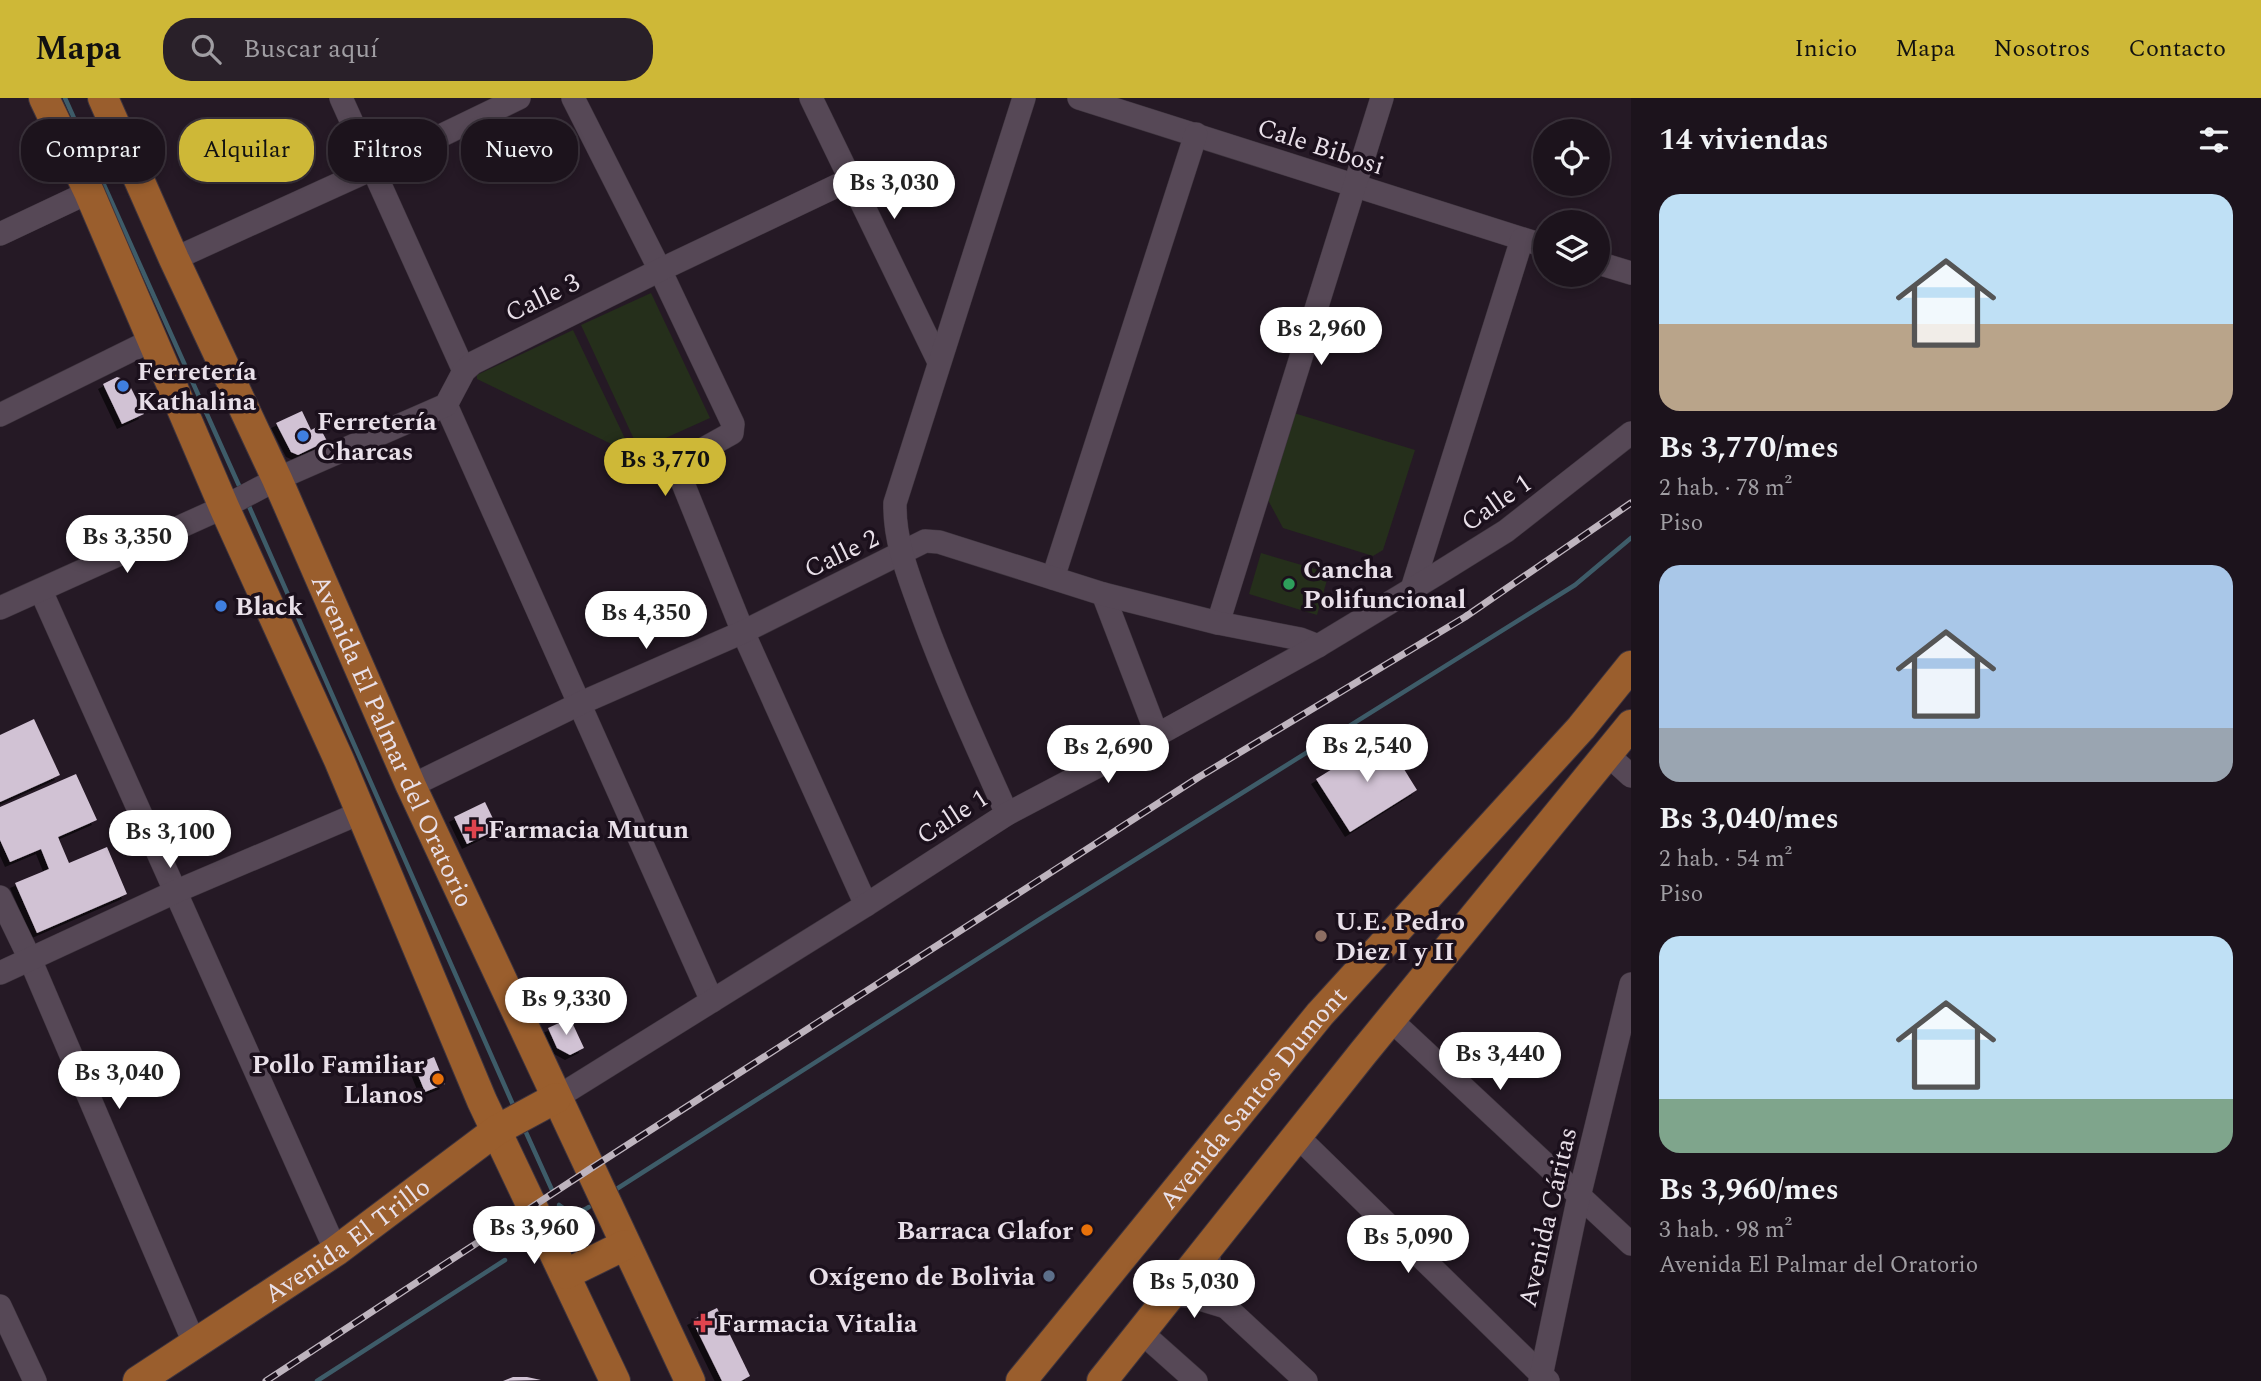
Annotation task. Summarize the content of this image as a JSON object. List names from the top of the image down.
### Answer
{
  "streets": {
    "main road": ["Avenida El Palmar del Oratorio", "Avenida Santos Dumont", "Avenida El Trillo"],
    "street": [
      "Cale Bibosi",
      "Calle 3",
      "Calle 1",
      "Calle 2",
      "Avenida Cáritas"
    ]
  },
  "crossings": [
    ["Calle 1", "Calle 2"],
    ["Calle 1", "Avenida El Palmar del Oratorio"],
    ["Calle 1", "Avenida El Trillo"],
    ["Calle 2", "Avenida El Palmar del Oratorio"],
    ["Avenida El Palmar del Oratorio", "Avenida El Trillo"]
  ],
  "places": {
    "other": [
      "Ferretería Kathalina",
      "Ferretería Charcas",
      "Cancha Polifuncional",
      "Black",
      "U.E. Pedro Diez I y II",
      "Pollo Familiar Llanos",
      "Barraca Glafor",
      "Oxígeno de Bolivia"
    ],
    "health": ["Farmacia Mutun", "Farmacia Vitalia"]
  },
  "page": {
    "header": "Mapa",
    "search": "Buscar aquí",
    "nav": [
      "Inicio",
      "Mapa",
      "Nosotros",
      "Contacto"
    ],
    "heading": "14 viviendas",
    "chip": [
      "Comprar",
      "Alquilar",
      "Filtros",
      "Nuevo"
    ],
    "price": [
      "Bs 3,030",
      "Bs 2,960",
      "Bs 3,770",
      "Bs 3,350",
      "Bs 4,350",
      "Bs 2,540",
      "Bs 2,690",
      "Bs 3,100",
      "Bs 9,330",
      "Bs 3,440",
      "Bs 3,040",
      "Bs 3,960",
      "Bs 5,090",
      "Bs 5,030"
    ],
    "list": [
      {
        "name": "Bs 3,770/mes",
        "note": "2 hab. · 78 m² · Piso"
      },
      {
        "name": "Bs 3,040/mes",
        "note": "2 hab. · 54 m² · Piso"
      },
      {
        "name": "Bs 3,960/mes",
        "note": "3 hab. · 98 m² · Avenida El Palmar del Oratorio"
      }
    ]
  }
}
